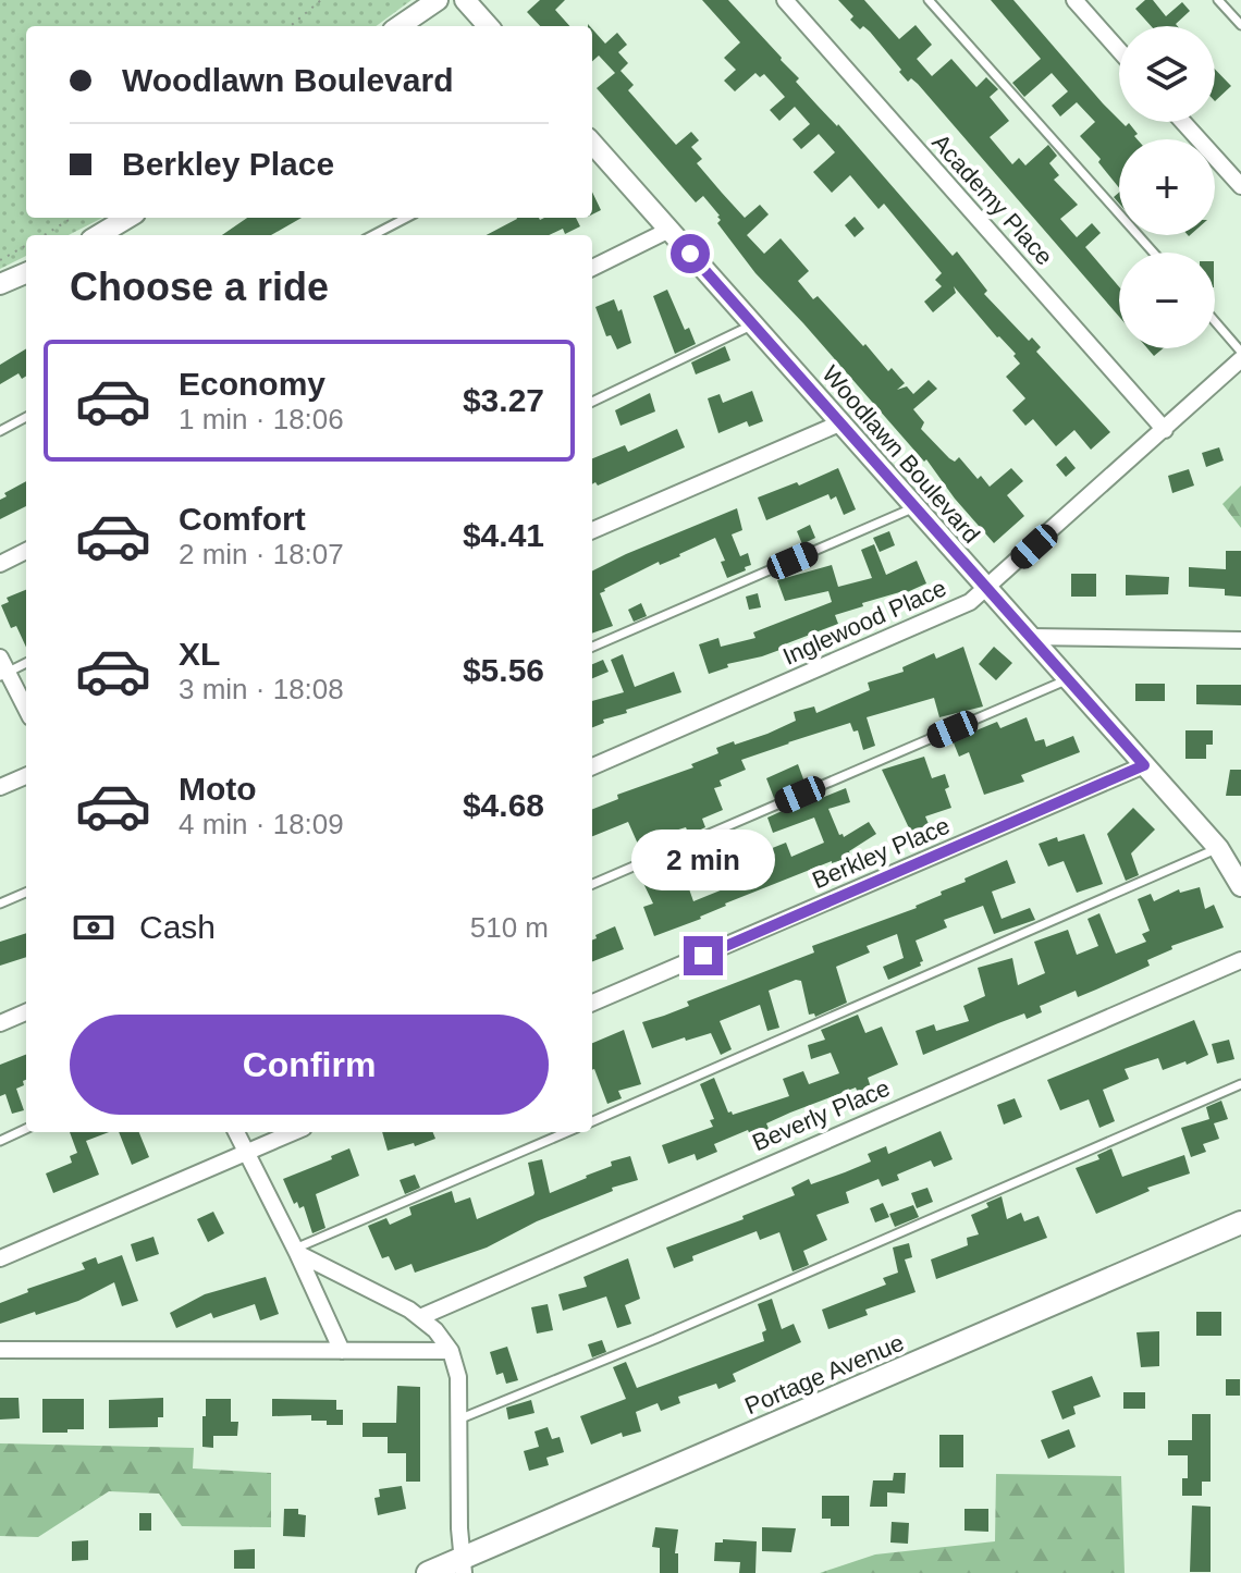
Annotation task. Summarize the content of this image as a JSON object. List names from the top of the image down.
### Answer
{
  "streets": {
    "main road": ["Portage Avenue"],
    "street": [
      "Academy Place",
      "Woodlawn Boulevard",
      "Inglewood Place",
      "Berkley Place",
      "Beverly Place"
    ]
  },
  "crossings": [
    ["Academy Place", "Inglewood Place"],
    ["Woodlawn Boulevard", "Inglewood Place"],
    ["Woodlawn Boulevard", "Berkley Place"]
  ],
  "page": {
    "map_buttons": ["+", "−"],
    "banner": ["Woodlawn Boulevard", "Berkley Place"],
    "heading": "Choose a ride",
    "list": [
      {
        "name": "Economy",
        "note": "1 min · 18:06",
        "value": "$3.27"
      },
      {
        "name": "Comfort",
        "note": "2 min · 18:07",
        "value": "$4.41"
      },
      {
        "name": "XL",
        "note": "3 min · 18:08",
        "value": "$5.56"
      },
      {
        "name": "Moto",
        "note": "4 min · 18:09",
        "value": "$4.68"
      }
    ],
    "bubble": "2 min",
    "pay": ["Cash", "510 m"],
    "buttons": "Confirm"
  }
}
